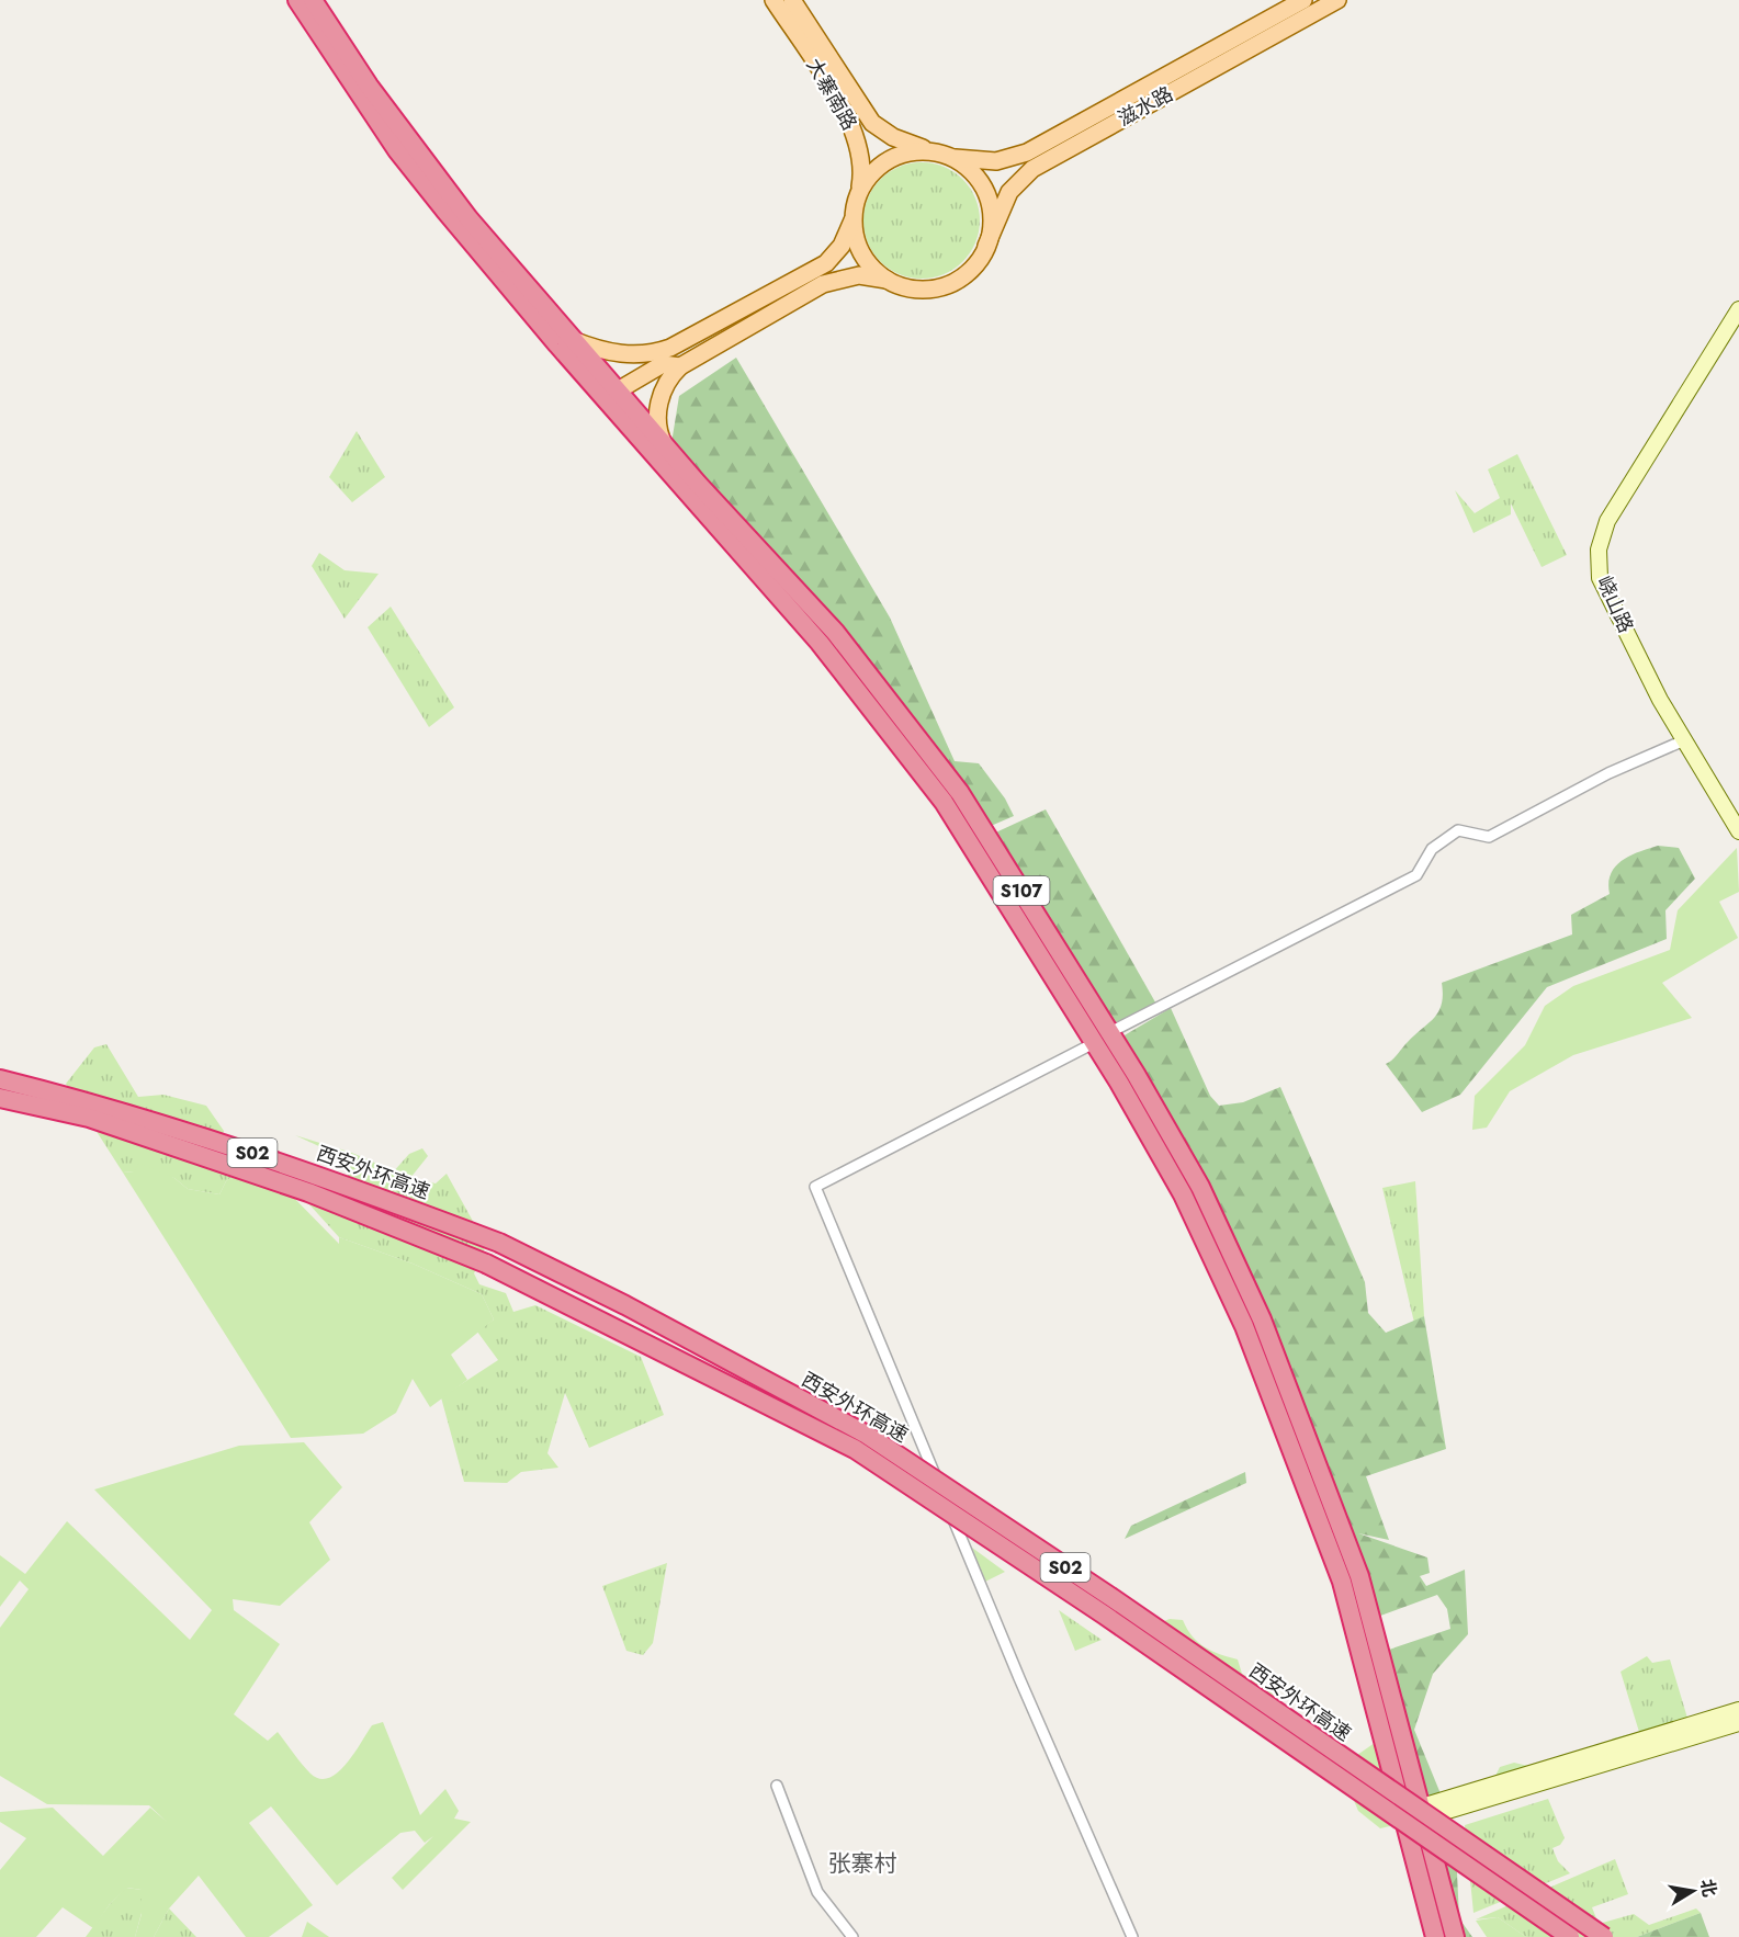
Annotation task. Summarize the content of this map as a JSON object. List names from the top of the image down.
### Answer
{
  "streets": {
    "highway": ["S107", "S02", "西安外环高速"],
    "main road": ["大寨南路", "滋水路", "峣山路"]
  },
  "crossings": [
    ["大寨南路", "滋水路"]
  ],
  "districts": ["张寨村"],
  "north": "right"
}
